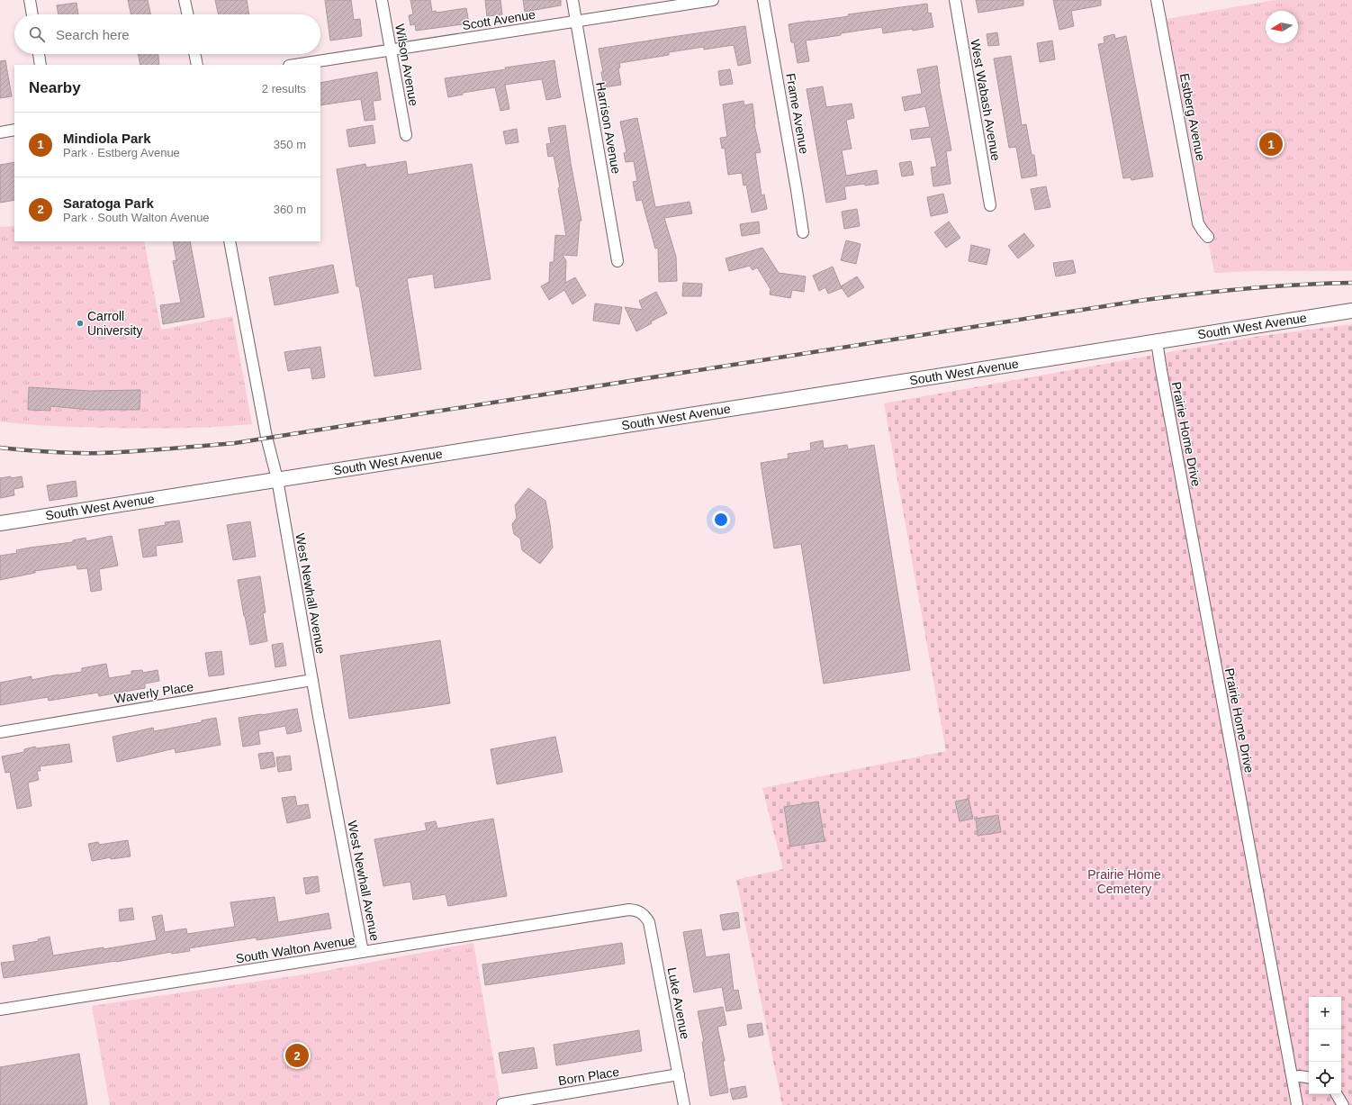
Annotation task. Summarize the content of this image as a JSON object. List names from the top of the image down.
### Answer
{
  "streets": {
    "street": [
      "Scott Avenue",
      "Wilson Avenue",
      "West Wabash Avenue",
      "Frame Avenue",
      "Estberg Avenue",
      "Harrison Avenue",
      "South West Avenue",
      "Prairie Home Drive",
      "West Newhall Avenue",
      "Waverly Place",
      "South Walton Avenue",
      "Luke Avenue",
      "Born Place"
    ]
  },
  "crossings": [
    ["Scott Avenue", "Wilson Avenue"],
    ["Scott Avenue", "Harrison Avenue"],
    ["South West Avenue", "Prairie Home Drive"],
    ["South West Avenue", "West Newhall Avenue"],
    ["West Newhall Avenue", "Waverly Place"],
    ["West Newhall Avenue", "South Walton Avenue"],
    ["South Walton Avenue", "Luke Avenue"],
    ["Luke Avenue", "Born Place"]
  ],
  "parks": ["Prairie Home Cemetery"],
  "places": ["Carroll University"],
  "north": "left",
  "page": {
    "search": "Search here",
    "heading": ["Nearby", "2 results"],
    "list": [
      {
        "mark": "1",
        "name": "Mindiola Park",
        "note": "Park · Estberg Avenue",
        "value": "350 m"
      },
      {
        "mark": "2",
        "name": "Saratoga Park",
        "note": "Park · South Walton Avenue",
        "value": "360 m"
      }
    ],
    "pins": ["1", "2"],
    "map_buttons": ["+", "−"]
  }
}
